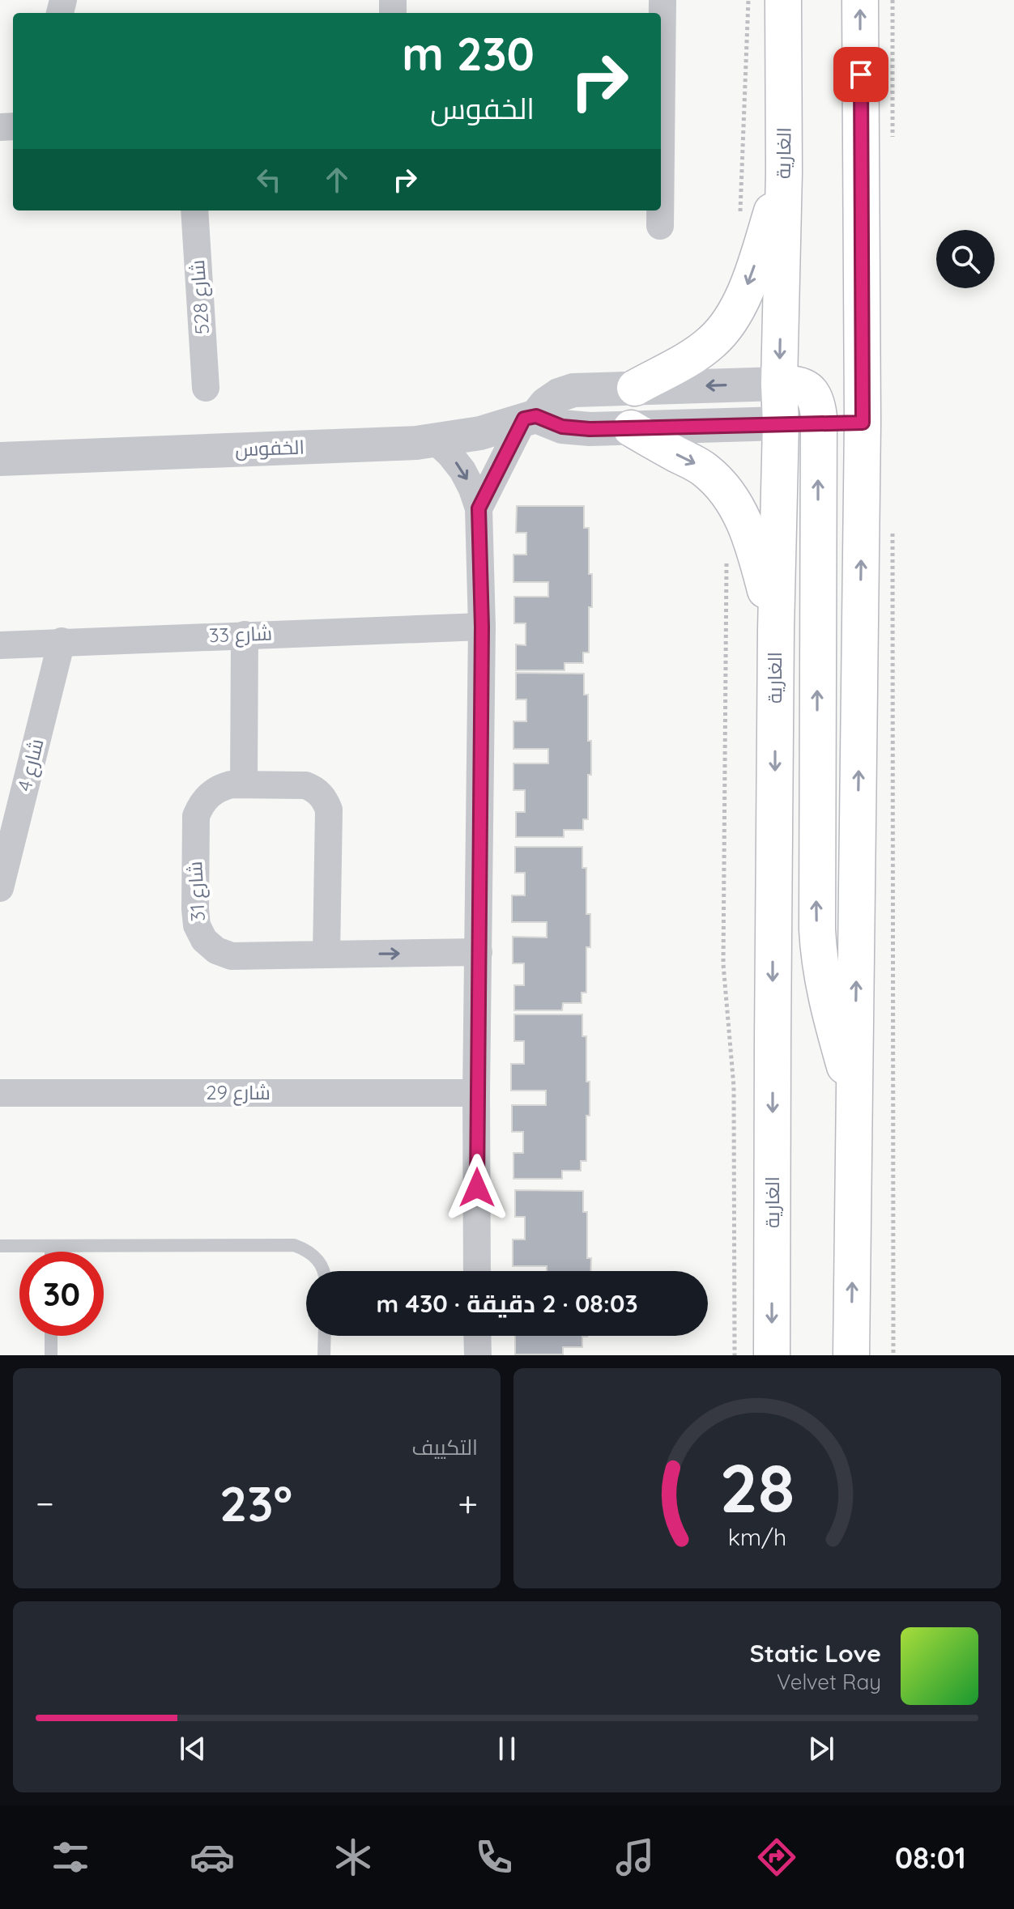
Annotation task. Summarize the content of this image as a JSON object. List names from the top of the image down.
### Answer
{
  "streets": {
    "main road": ["الغارية"],
    "street": [
      "شارع 528",
      "الخفوس",
      "شارع 33",
      "شارع 4",
      "شارع 31",
      "شارع 29"
    ]
  },
  "crossings": [
    ["الغارية", "الخفوس"],
    ["شارع 33", "شارع 4"]
  ],
  "page": {
    "turn": ["230 m", "الخفوس"],
    "limit": "30",
    "trip": "08:03 · 2 دقيقة · 430 m",
    "tile": "التكييف",
    "heat": ["−", "23°", "+"],
    "song": ["Static Love", "Velvet Ray"],
    "tabs": "08:01",
    "gauge": ["28", "km/h"]
  }
}
